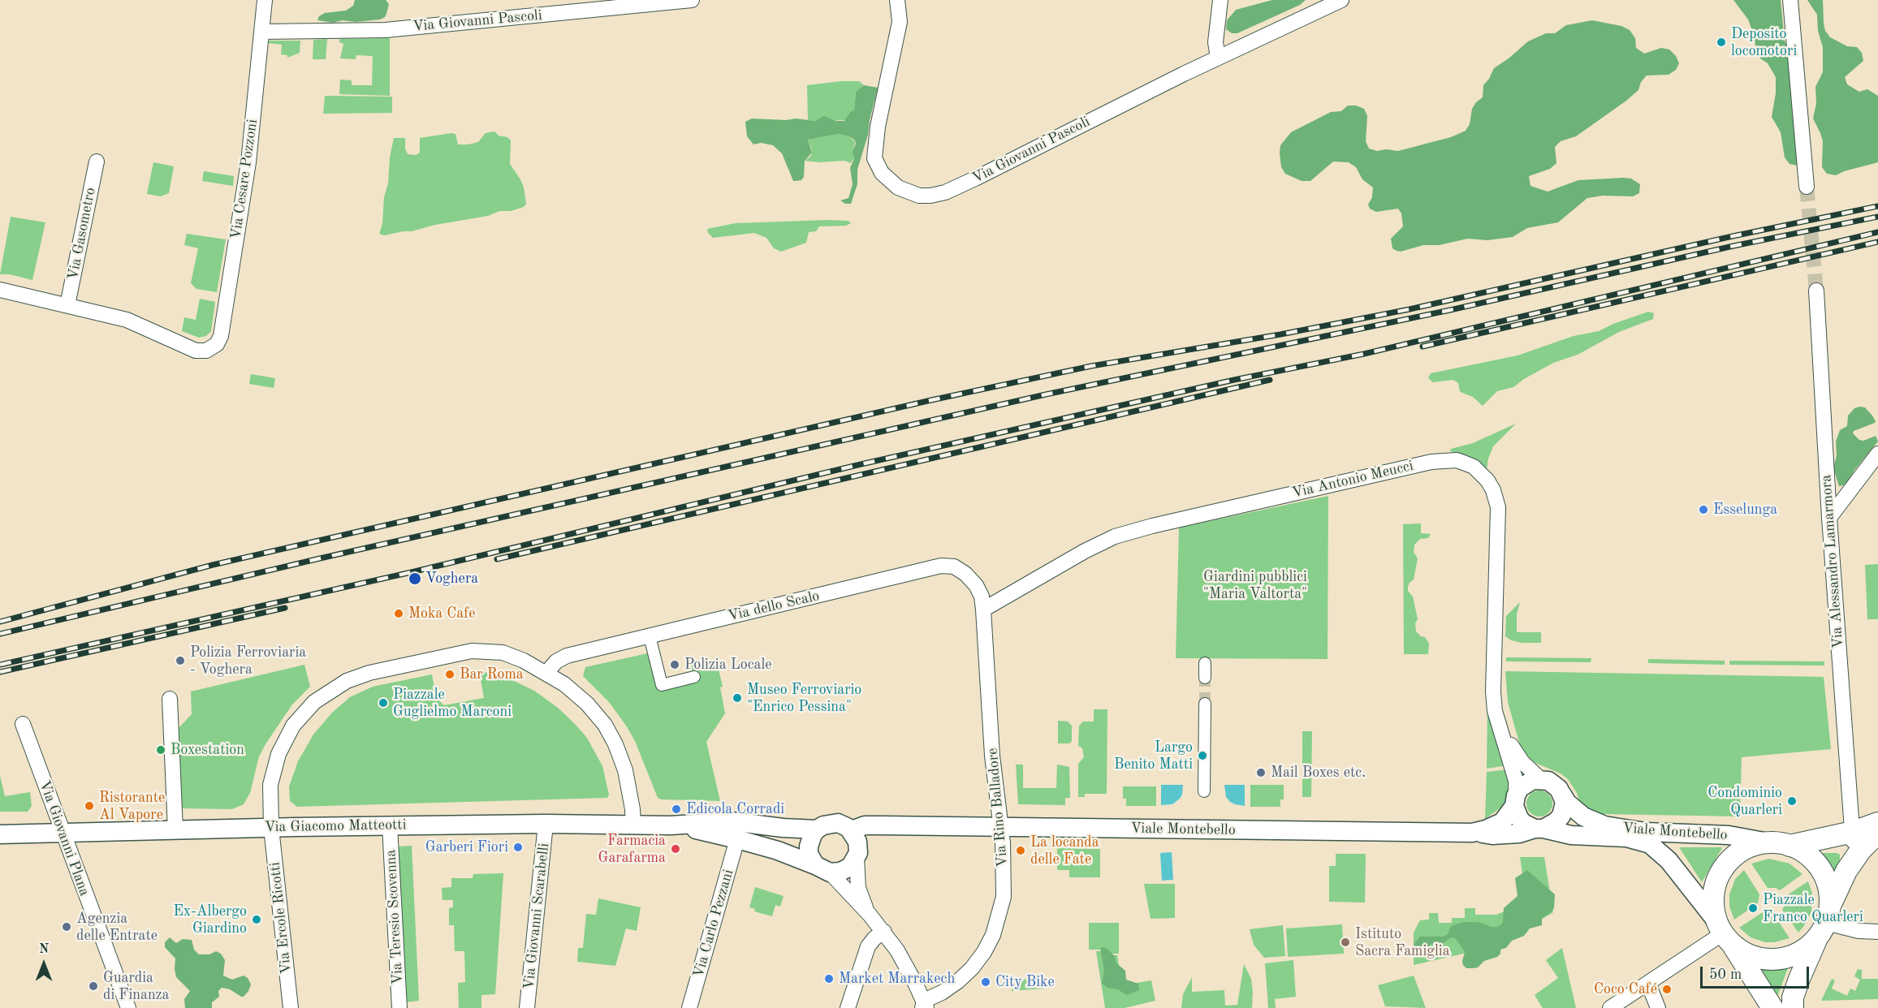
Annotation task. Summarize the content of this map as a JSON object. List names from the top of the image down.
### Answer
{
  "streets": {
    "street": [
      "Via Giovanni Pascoli",
      "Via Cesare Pozzoni",
      "Via Gasometro",
      "Via Antonio Meucci",
      "Via Alessandro Lamarmora",
      "Via dello Scalo",
      "Via Rino Balladore",
      "Via Giacomo Matteotti",
      "Viale Montebello",
      "Via Giovanni Plana",
      "Via Giovanni Scarabelli",
      "Via Teresio Scovenna",
      "Via Ercole Ricotti",
      "Via Carlo Pezzani"
    ]
  },
  "crossings": [
    ["Via Giovanni Pascoli", "Via Cesare Pozzoni"],
    ["Via Cesare Pozzoni", "Via Gasometro"],
    ["Via Antonio Meucci", "Via dello Scalo"],
    ["Via Antonio Meucci", "Via Rino Balladore"],
    ["Via Antonio Meucci", "Viale Montebello"],
    ["Via dello Scalo", "Via Rino Balladore"],
    ["Via Rino Balladore", "Via Giacomo Matteotti"],
    ["Via Rino Balladore", "Viale Montebello"],
    ["Via Giacomo Matteotti", "Viale Montebello"],
    ["Via Giacomo Matteotti", "Via Giovanni Plana"],
    ["Via Giacomo Matteotti", "Via Giovanni Scarabelli"],
    ["Via Giacomo Matteotti", "Via Teresio Scovenna"],
    ["Via Giacomo Matteotti", "Via Ercole Ricotti"],
    ["Via Giacomo Matteotti", "Via Carlo Pezzani"]
  ],
  "parks": ["Giardini pubblici \"Maria Valtorta\""],
  "places": [
    "Deposito locomotori",
    "Esselunga",
    "Voghera",
    "Moka Cafe",
    "Polizia Ferroviaria - Voghera",
    "Polizia Locale",
    "Bar Roma",
    "Museo Ferroviario \"Enrico Pessina\"",
    "Piazzale Guglielmo Marconi",
    "Boxestation",
    "Largo Benito Matti",
    "Mail Boxes etc.",
    "Condominio Quarleri",
    "Ristorante Al Vapore",
    "Edicola Corradi",
    "Garberi Fiori",
    "Farmacia Garafarma",
    "La locanda delle Fate",
    "Piazzale Franco Quarleri",
    "Ex-Albergo Giardino",
    "Agenzia delle Entrate",
    "Istituto Sacra Famiglia",
    "Market Marrakech",
    "City Bike",
    "Guardia di Finanza",
    "Coco Café"
  ],
  "scale_bar": "50 m",
  "north": "top"
}
